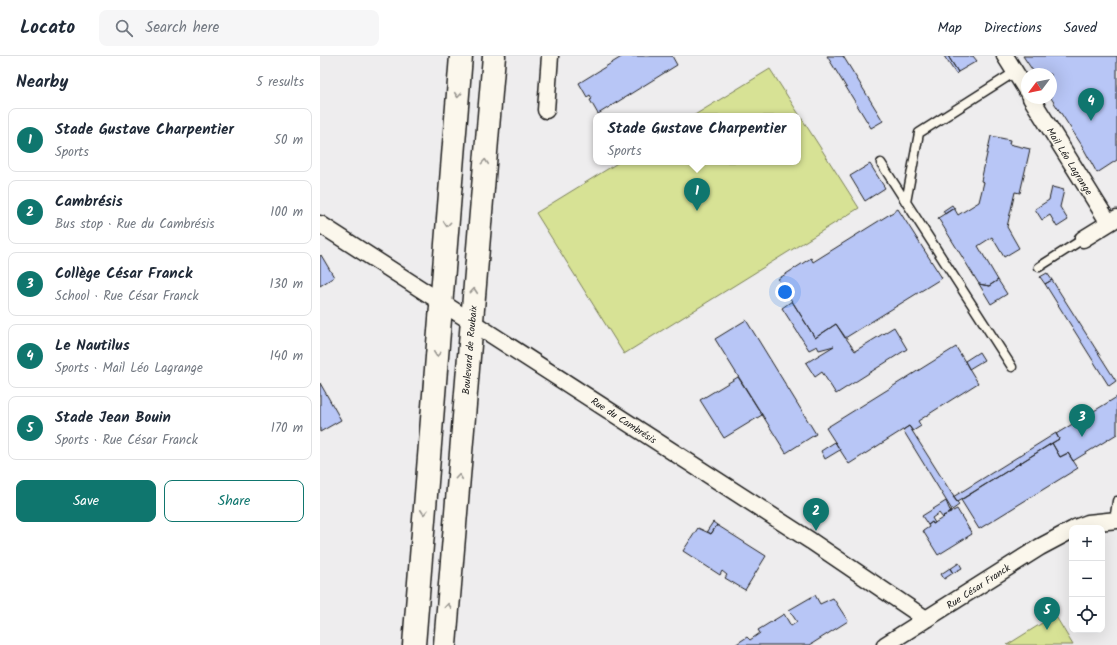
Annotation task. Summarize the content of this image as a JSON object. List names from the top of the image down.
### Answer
{
  "streets": {
    "main road": ["Boulevard de Roubaix"],
    "street": ["Mail Léo Lagrange", "Rue du Cambrésis", "Rue César Franck"]
  },
  "crossings": [
    ["Boulevard de Roubaix", "Rue du Cambrésis"],
    ["Rue du Cambrésis", "Rue César Franck"]
  ],
  "north": "bottom left",
  "page": {
    "header": "Locato",
    "search": "Search here",
    "nav": ["Map", "Directions", "Saved"],
    "heading": ["Nearby", "5 results"],
    "pins": [
      "4",
      "1",
      "3",
      "2",
      "5"
    ],
    "list": [
      {
        "mark": "1",
        "name": "Stade Gustave Charpentier",
        "note": "Sports",
        "value": "50 m"
      },
      {
        "mark": "2",
        "name": "Cambrésis",
        "note": "Bus stop · Rue du Cambrésis",
        "value": "100 m"
      },
      {
        "mark": "3",
        "name": "Collège César Franck",
        "note": "School · Rue César Franck",
        "value": "130 m"
      },
      {
        "mark": "4",
        "name": "Le Nautilus",
        "note": "Sports · Mail Léo Lagrange",
        "value": "140 m"
      },
      {
        "mark": "5",
        "name": "Stade Jean Bouin",
        "note": "Sports · Rue César Franck",
        "value": "170 m"
      }
    ],
    "popup": ["Stade Gustave Charpentier", "Sports"],
    "buttons": ["Save", "Share"],
    "map_buttons": ["+", "−"]
  }
}
